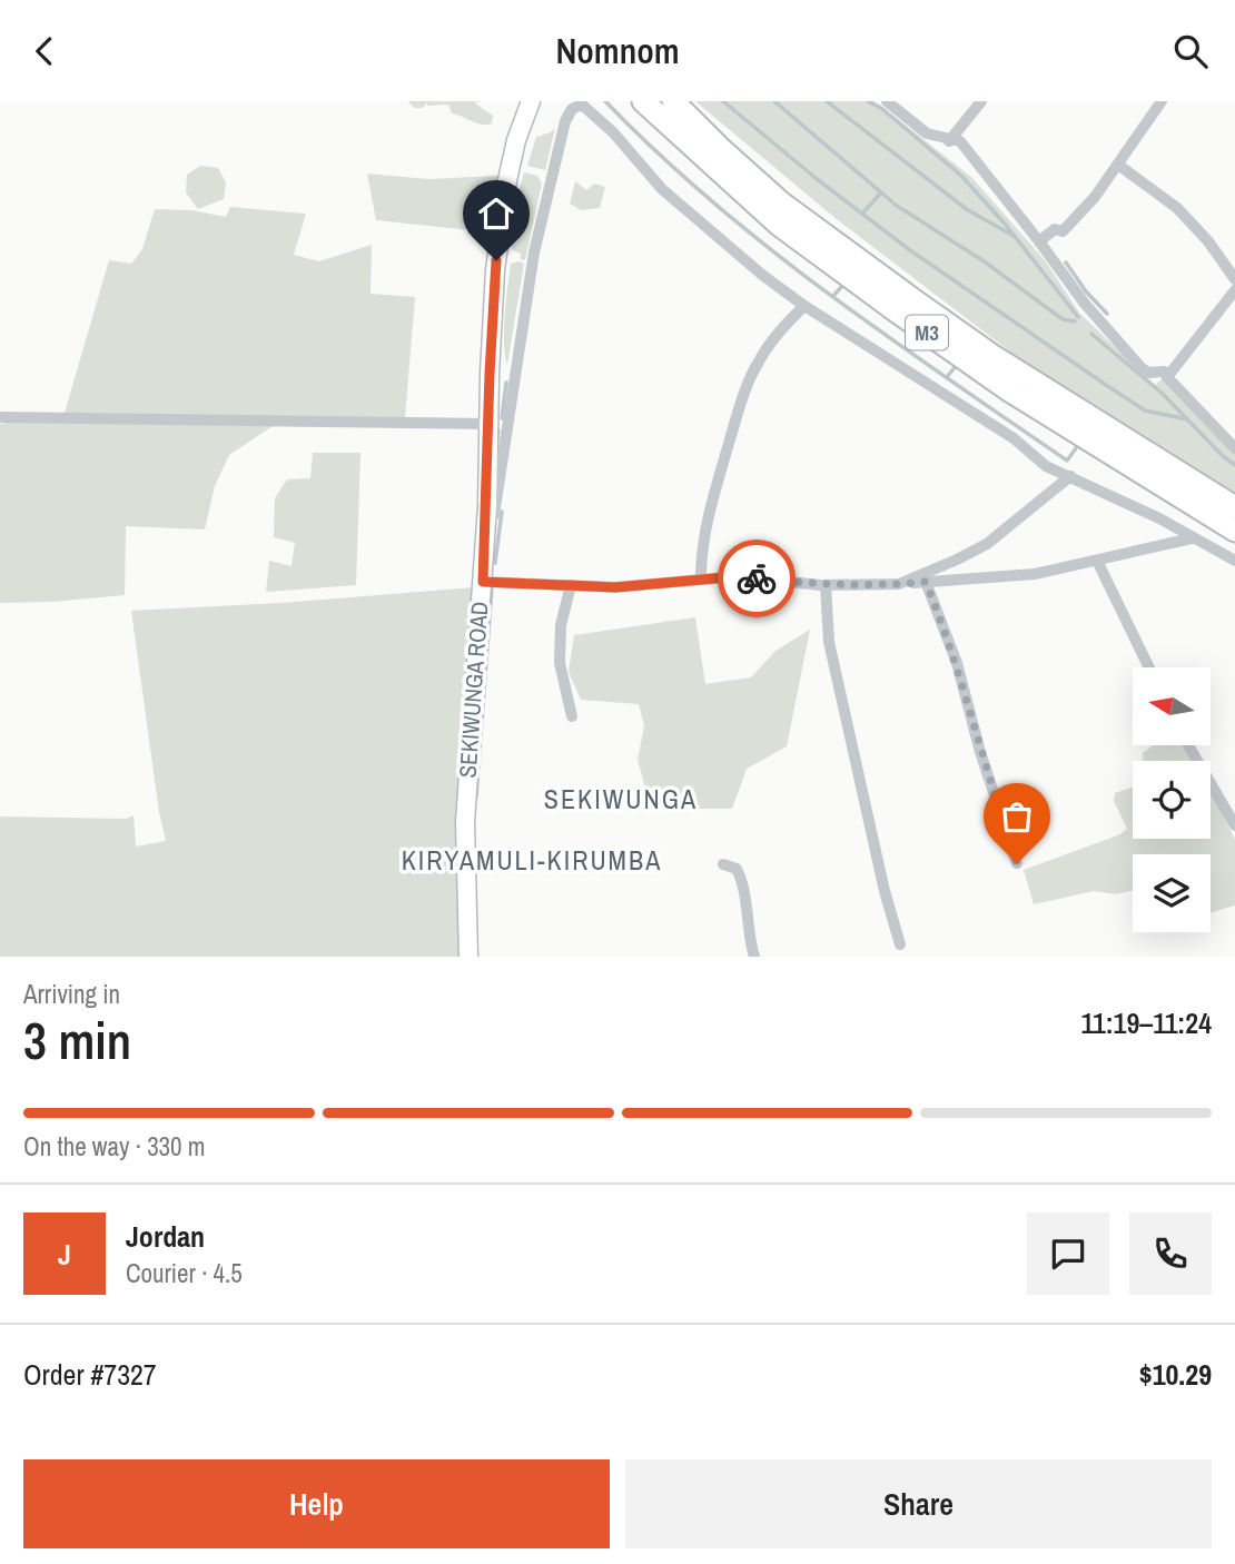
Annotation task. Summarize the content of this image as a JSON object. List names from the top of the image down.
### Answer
{
  "streets": {
    "highway": ["M3"],
    "main road": ["SEKIWUNGA ROAD"]
  },
  "districts": ["SEKIWUNGA", "KIRYAMULI-KIRUMBA"],
  "north": "left",
  "page": {
    "header": "Nomnom",
    "heading": ["3 min", "Arriving in", "11:19–11:24"],
    "panel": [
      "Jordan",
      "Courier · 4.5",
      "Order #7327",
      "$10.29"
    ],
    "bar": "On the way · 330 m",
    "round": "J",
    "buttons": ["Help", "Share"]
  }
}
